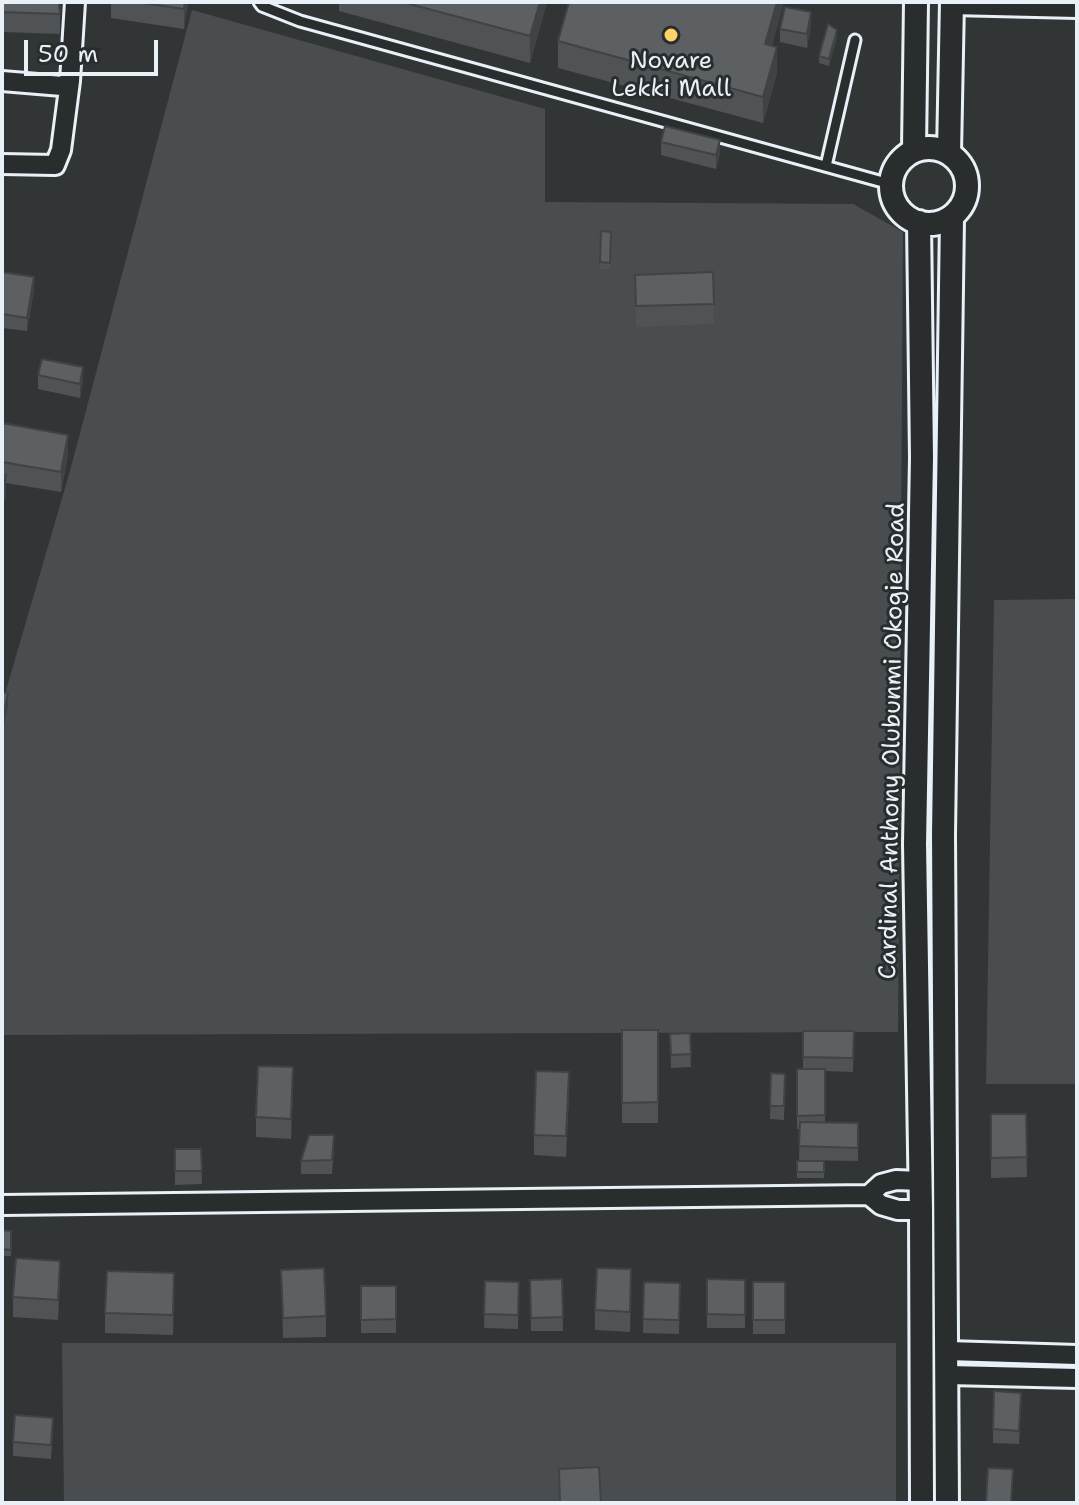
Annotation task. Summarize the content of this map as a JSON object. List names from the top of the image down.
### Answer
{
  "streets": {
    "street": ["Cardinal Anthony Olubunmi Okogie Road"]
  },
  "places": ["Novare Lekki Mall"],
  "scale_bar": "50 m"
}
